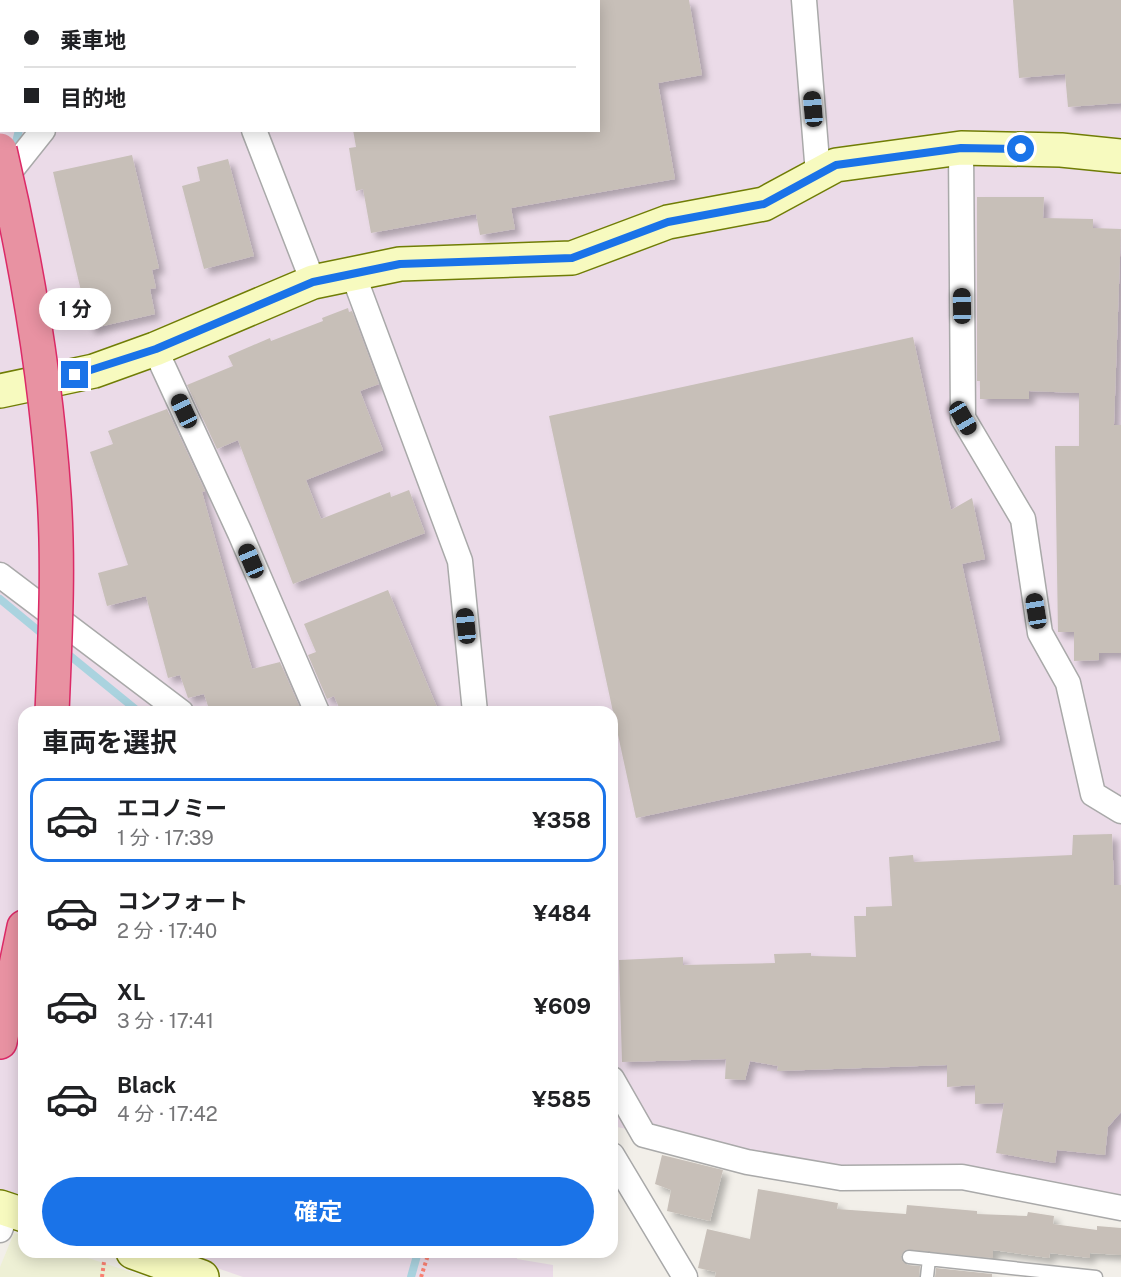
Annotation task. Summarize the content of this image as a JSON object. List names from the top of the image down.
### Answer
{
  "page": {
    "banner": ["乗車地", "目的地"],
    "bubble": "1 分",
    "heading": "車両を選択",
    "list": [
      {
        "name": "エコノミー",
        "note": "1 分 · 17:39",
        "value": "¥358"
      },
      {
        "name": "コンフォート",
        "note": "2 分 · 17:40",
        "value": "¥484"
      },
      {
        "name": "XL",
        "note": "3 分 · 17:41",
        "value": "¥609"
      },
      {
        "name": "Black",
        "note": "4 分 · 17:42",
        "value": "¥585"
      }
    ],
    "buttons": "確定"
  }
}
